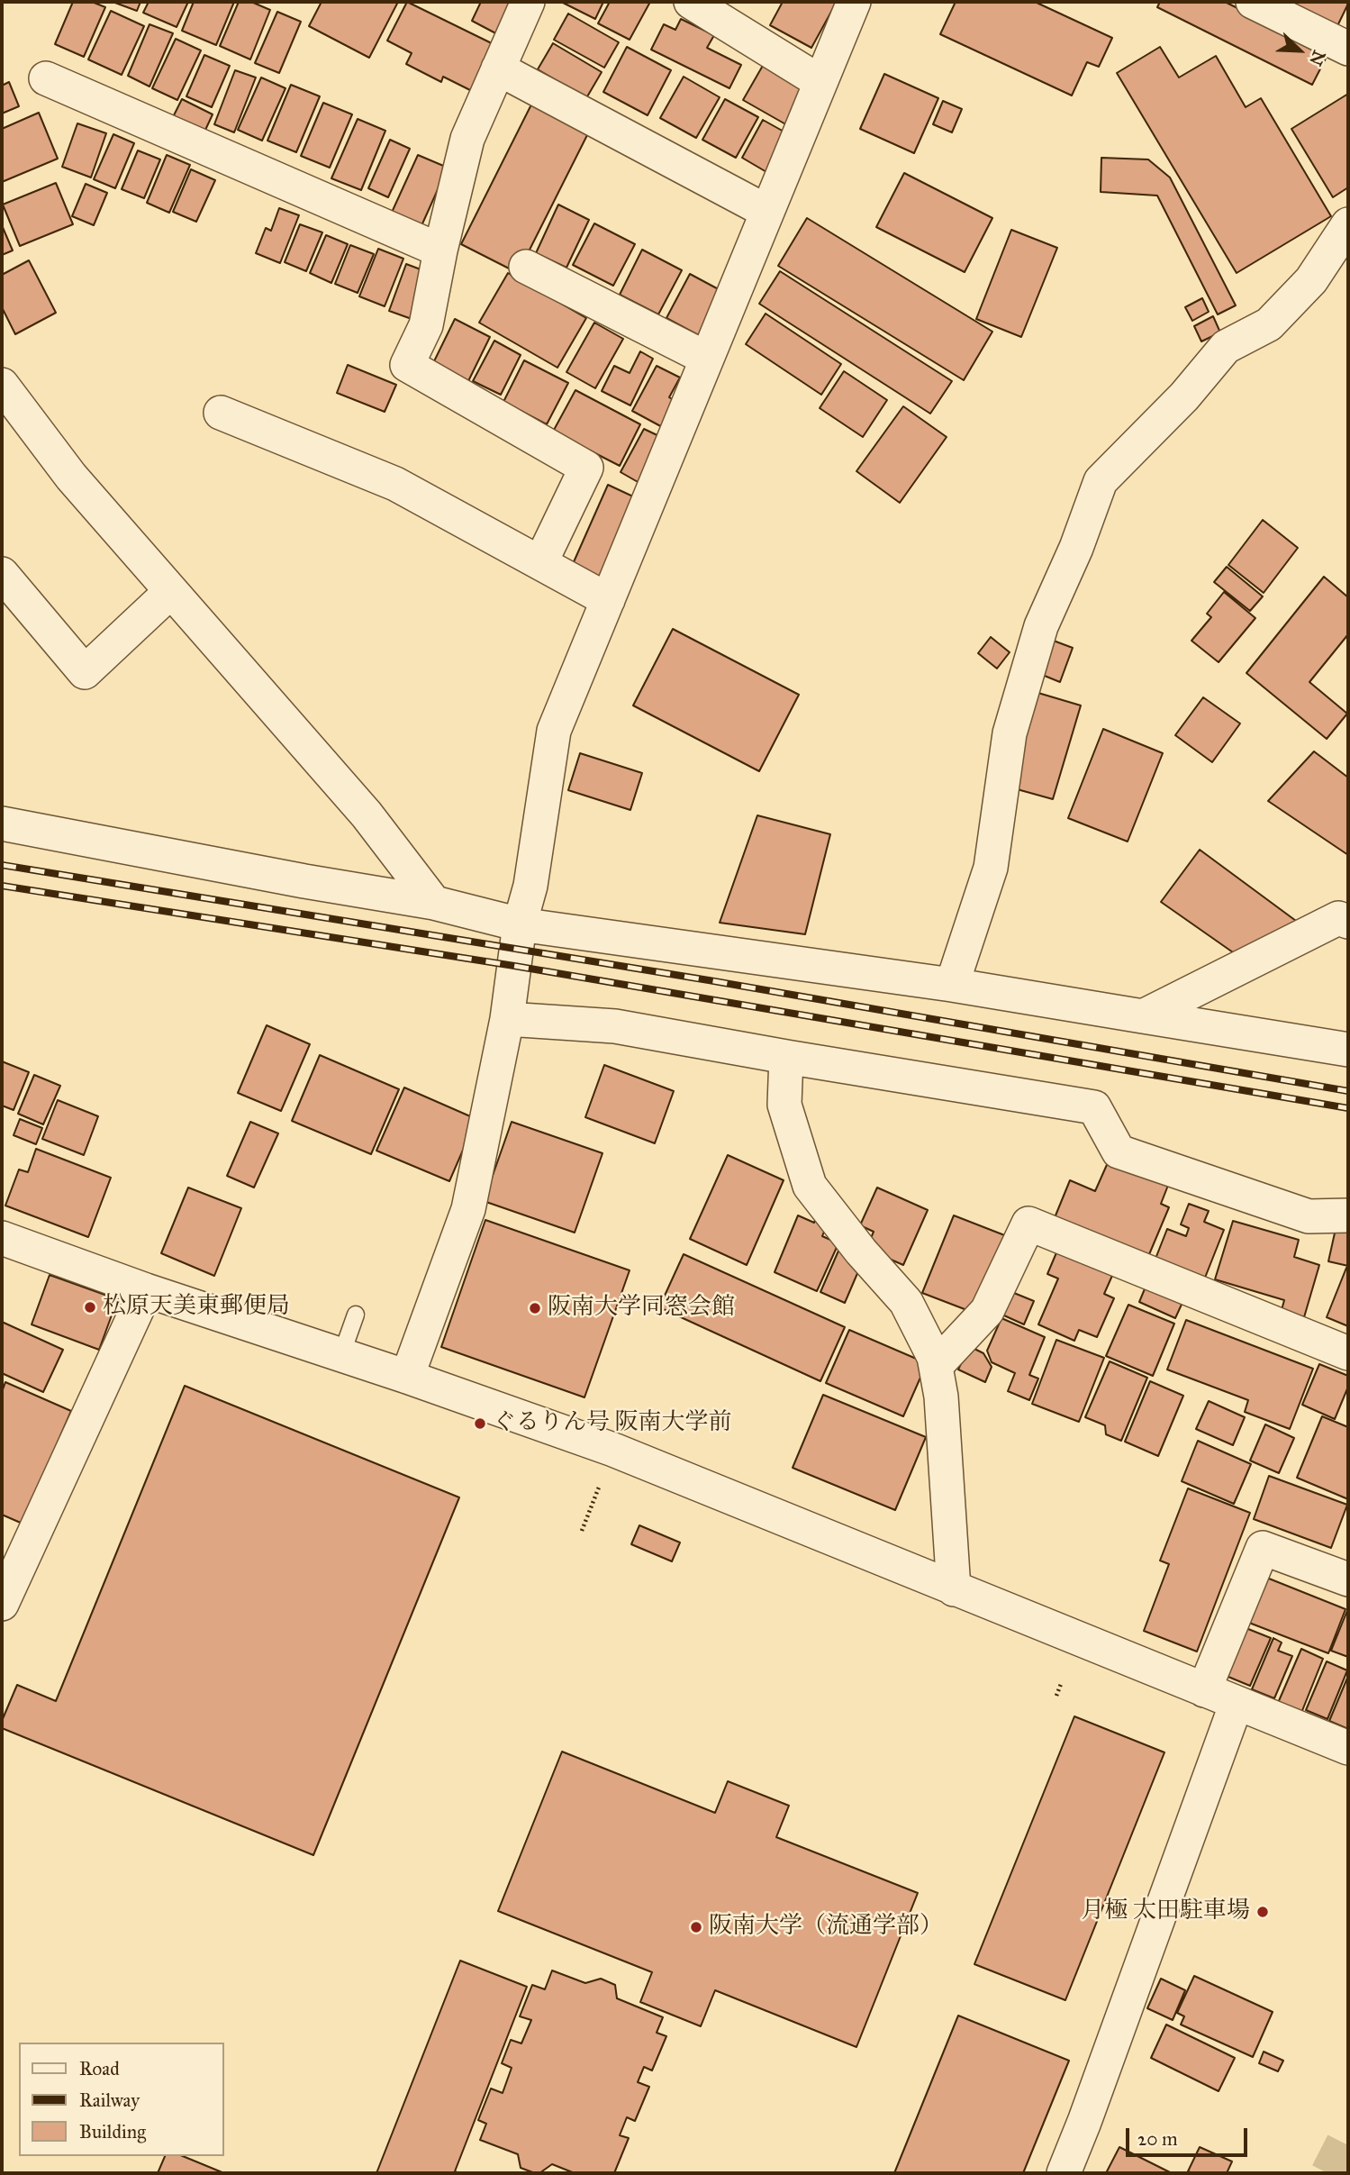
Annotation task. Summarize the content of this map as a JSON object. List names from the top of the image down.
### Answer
{
  "places": [
    "松原天美東郵便局",
    "阪南大学同窓会館",
    "ぐるりん号 阪南大学前",
    "月極 太田駐車場",
    "阪南大学（流通学部）"
  ],
  "legend": ["Road", "Railway", "Building"],
  "scale_bar": "20 m",
  "north": "bottom right"
}
